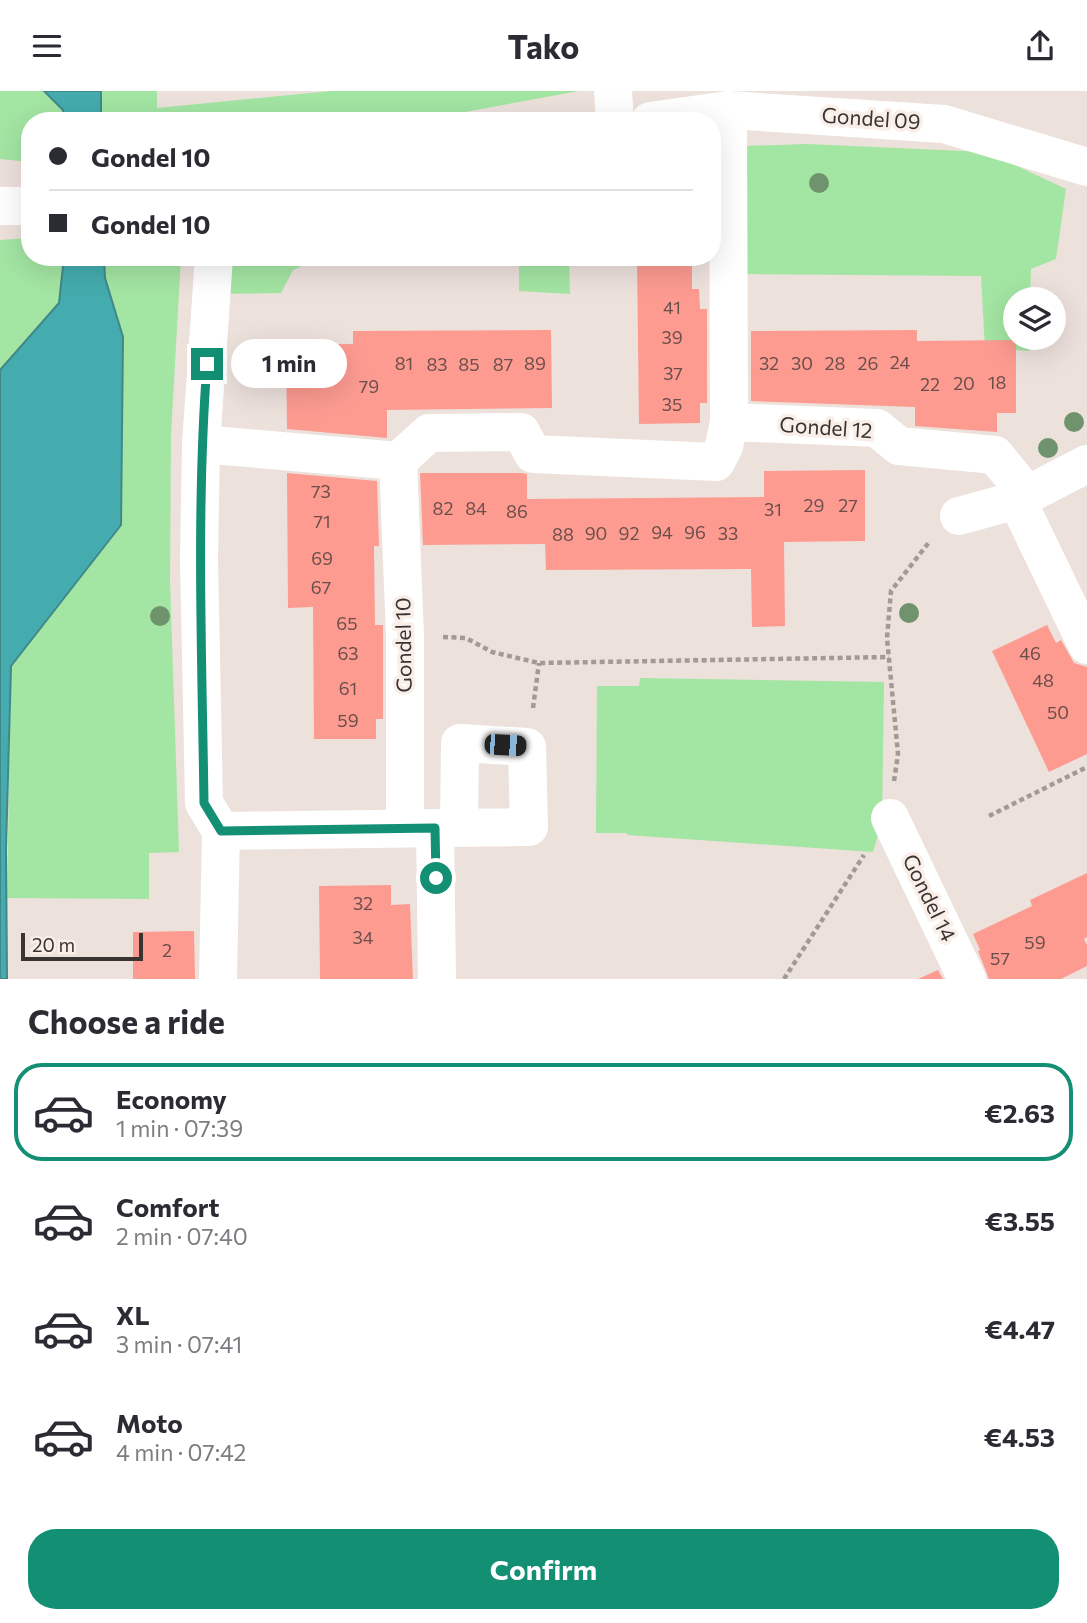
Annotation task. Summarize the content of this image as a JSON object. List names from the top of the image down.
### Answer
{
  "streets": {
    "street": [
      "Gondel 09",
      "Gondel 12",
      "Gondel 10",
      "Gondel 14"
    ]
  },
  "house_numbers": [
    "41",
    "39",
    "24",
    "81",
    "89",
    "32",
    "30",
    "28",
    "26",
    "83",
    "85",
    "87",
    "37",
    "18",
    "20",
    "22",
    "79",
    "35",
    "73",
    "29",
    "27",
    "82",
    "84",
    "31",
    "86",
    "71",
    "94",
    "96",
    "90",
    "92",
    "33",
    "88",
    "69",
    "67",
    "65",
    "63",
    "46",
    "48",
    "61",
    "50",
    "59",
    "32",
    "34",
    "59",
    "2",
    "57"
  ],
  "scale_bar": "20 m",
  "page": {
    "header": "Tako",
    "banner": ["Gondel 10", "Gondel 10"],
    "bubble": "1 min",
    "scale": "20 m",
    "heading": "Choose a ride",
    "list": [
      {
        "name": "Economy",
        "note": "1 min · 07:39",
        "value": "€2.63"
      },
      {
        "name": "Comfort",
        "note": "2 min · 07:40",
        "value": "€3.55"
      },
      {
        "name": "XL",
        "note": "3 min · 07:41",
        "value": "€4.47"
      },
      {
        "name": "Moto",
        "note": "4 min · 07:42",
        "value": "€4.53"
      }
    ],
    "buttons": "Confirm"
  }
}
